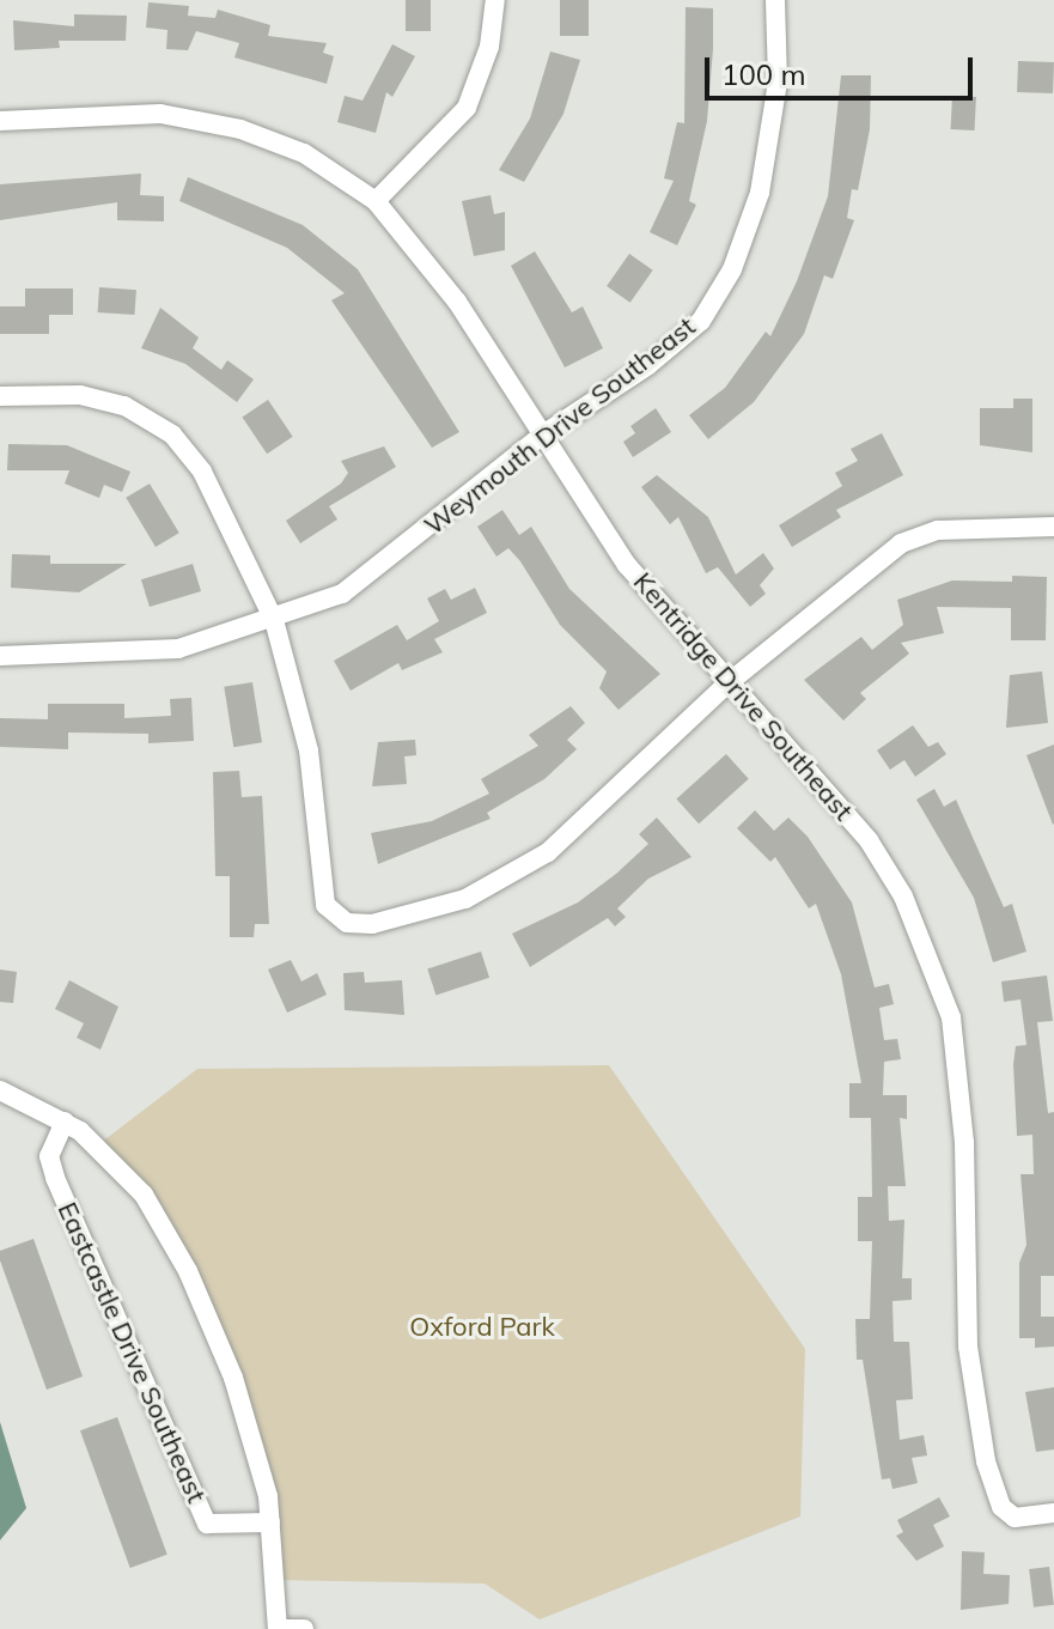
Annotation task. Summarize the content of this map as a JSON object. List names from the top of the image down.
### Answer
{
  "streets": {
    "street": ["Weymouth Drive Southeast", "Kentridge Drive Southeast", "Eastcastle Drive Southeast"]
  },
  "crossings": [
    ["Weymouth Drive Southeast", "Kentridge Drive Southeast"]
  ],
  "parks": ["Oxford Park"],
  "scale_bar": "100 m"
}
